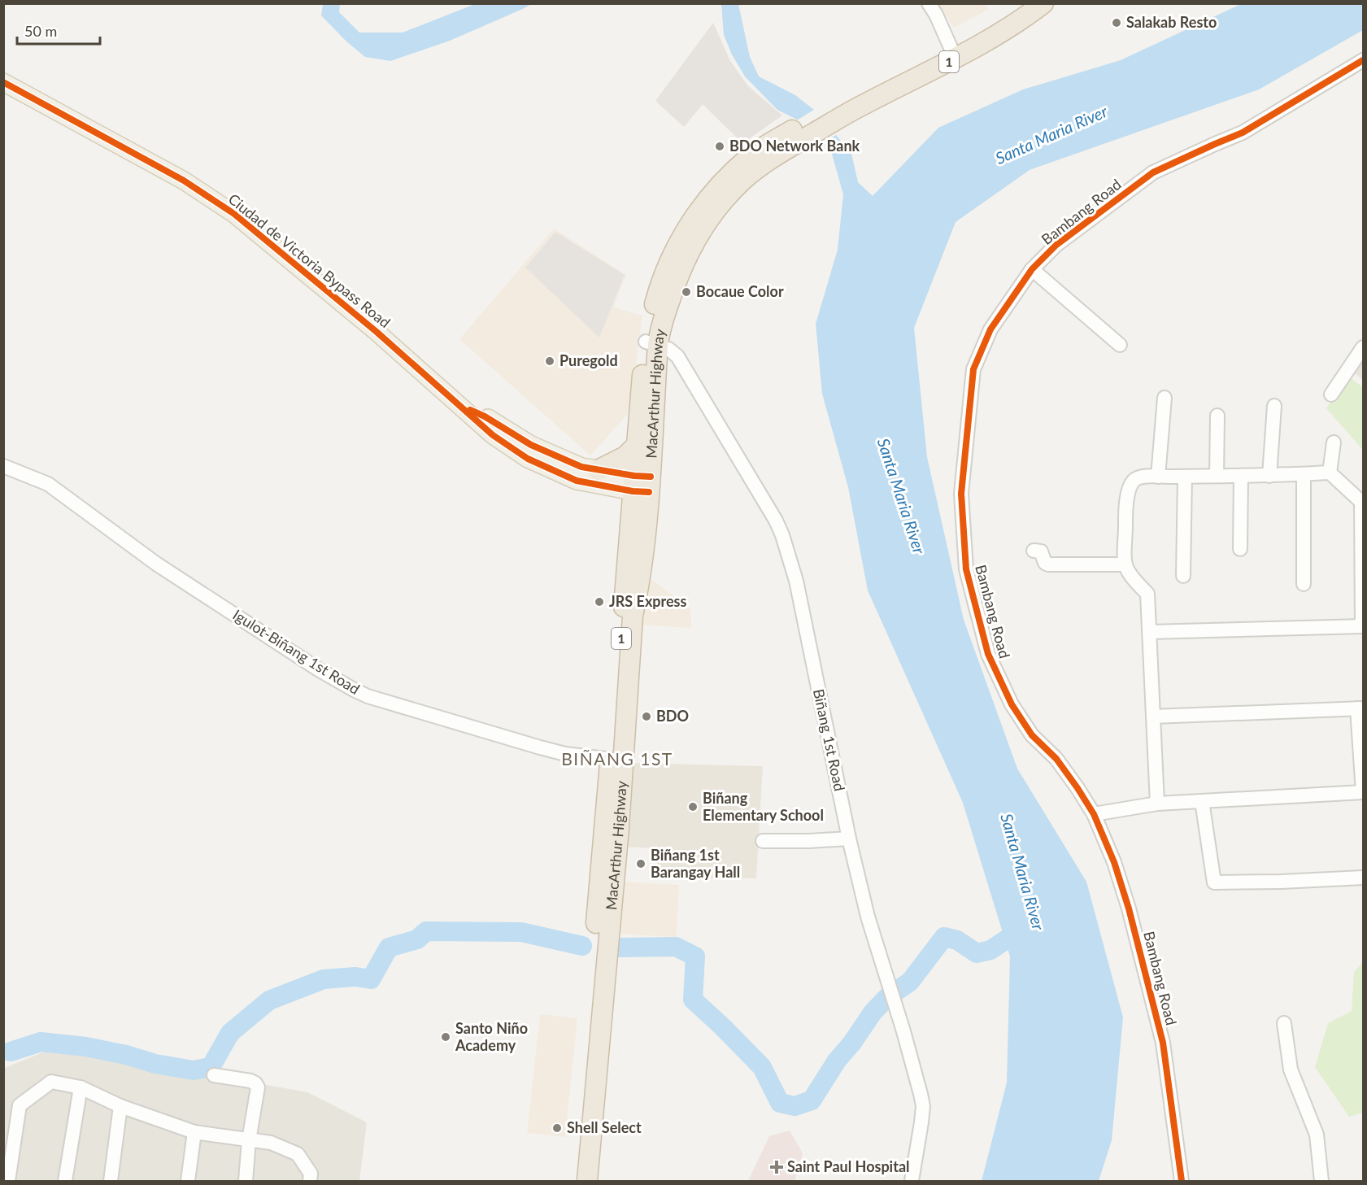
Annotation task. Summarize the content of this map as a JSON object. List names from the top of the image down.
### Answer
{
  "streets": {
    "highway": ["1", "MacArthur Highway"],
    "main road": ["Ciudad de Victoria Bypass Road"],
    "street": ["Bambang Road", "Igulot-Biñang 1st Road", "Biñang 1st Road"]
  },
  "crossings": [
    ["Ciudad de Victoria Bypass Road", "MacArthur Highway"],
    ["MacArthur Highway", "Igulot-Biñang 1st Road"],
    ["MacArthur Highway", "Biñang 1st Road"]
  ],
  "districts": ["BIÑANG 1ST"],
  "water": ["Santa Maria River"],
  "places": {
    "other": [
      "Salakab Resto",
      "BDO Network Bank",
      "Bocaue Color",
      "Puregold",
      "JRS Express",
      "BDO",
      "Biñang Elementary School",
      "Biñang 1st Barangay Hall",
      "Santo Niño Academy",
      "Shell Select"
    ],
    "health": ["Saint Paul Hospital"]
  },
  "scale_bar": "50 m"
}
